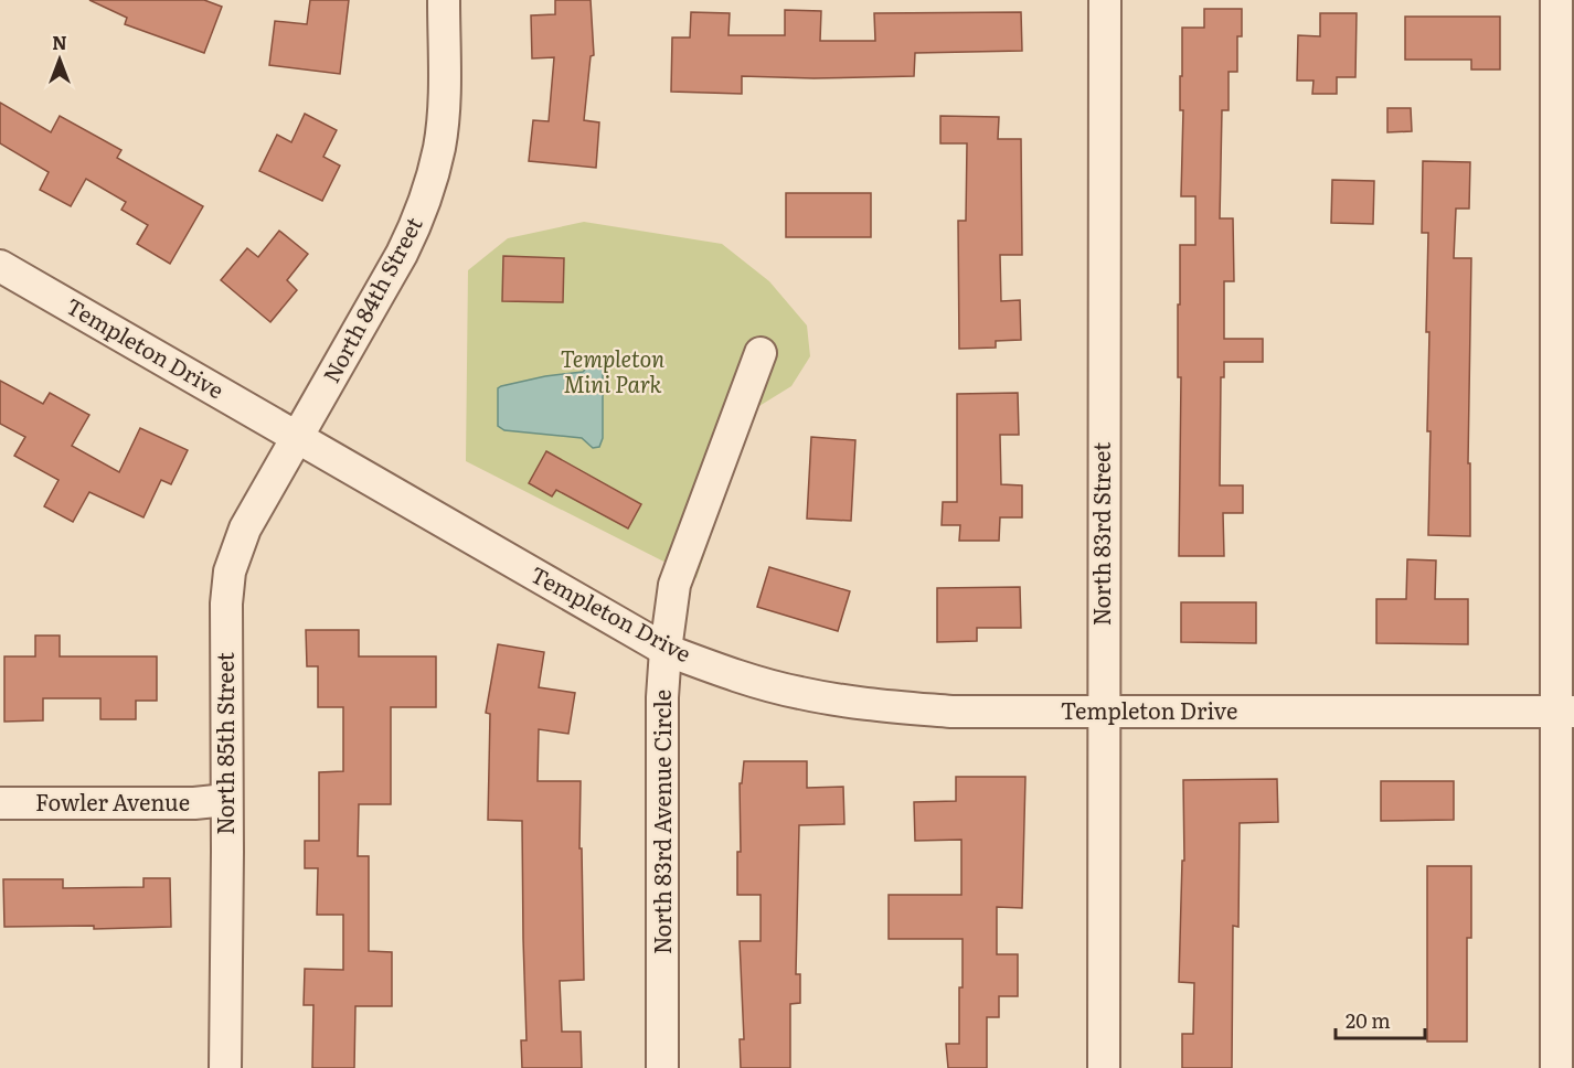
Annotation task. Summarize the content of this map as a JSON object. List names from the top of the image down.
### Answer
{
  "streets": {
    "street": [
      "North 84th Street",
      "Templeton Drive",
      "North 83rd Street",
      "North 85th Street",
      "Fowler Avenue",
      "North 83rd Avenue Circle"
    ]
  },
  "crossings": [
    ["North 84th Street", "Templeton Drive"],
    ["North 84th Street", "North 85th Street"],
    ["Templeton Drive", "North 83rd Street"],
    ["Templeton Drive", "North 85th Street"],
    ["Templeton Drive", "North 83rd Avenue Circle"],
    ["North 85th Street", "Fowler Avenue"]
  ],
  "parks": ["Templeton Mini Park"],
  "scale_bar": "20 m",
  "north": "top"
}
